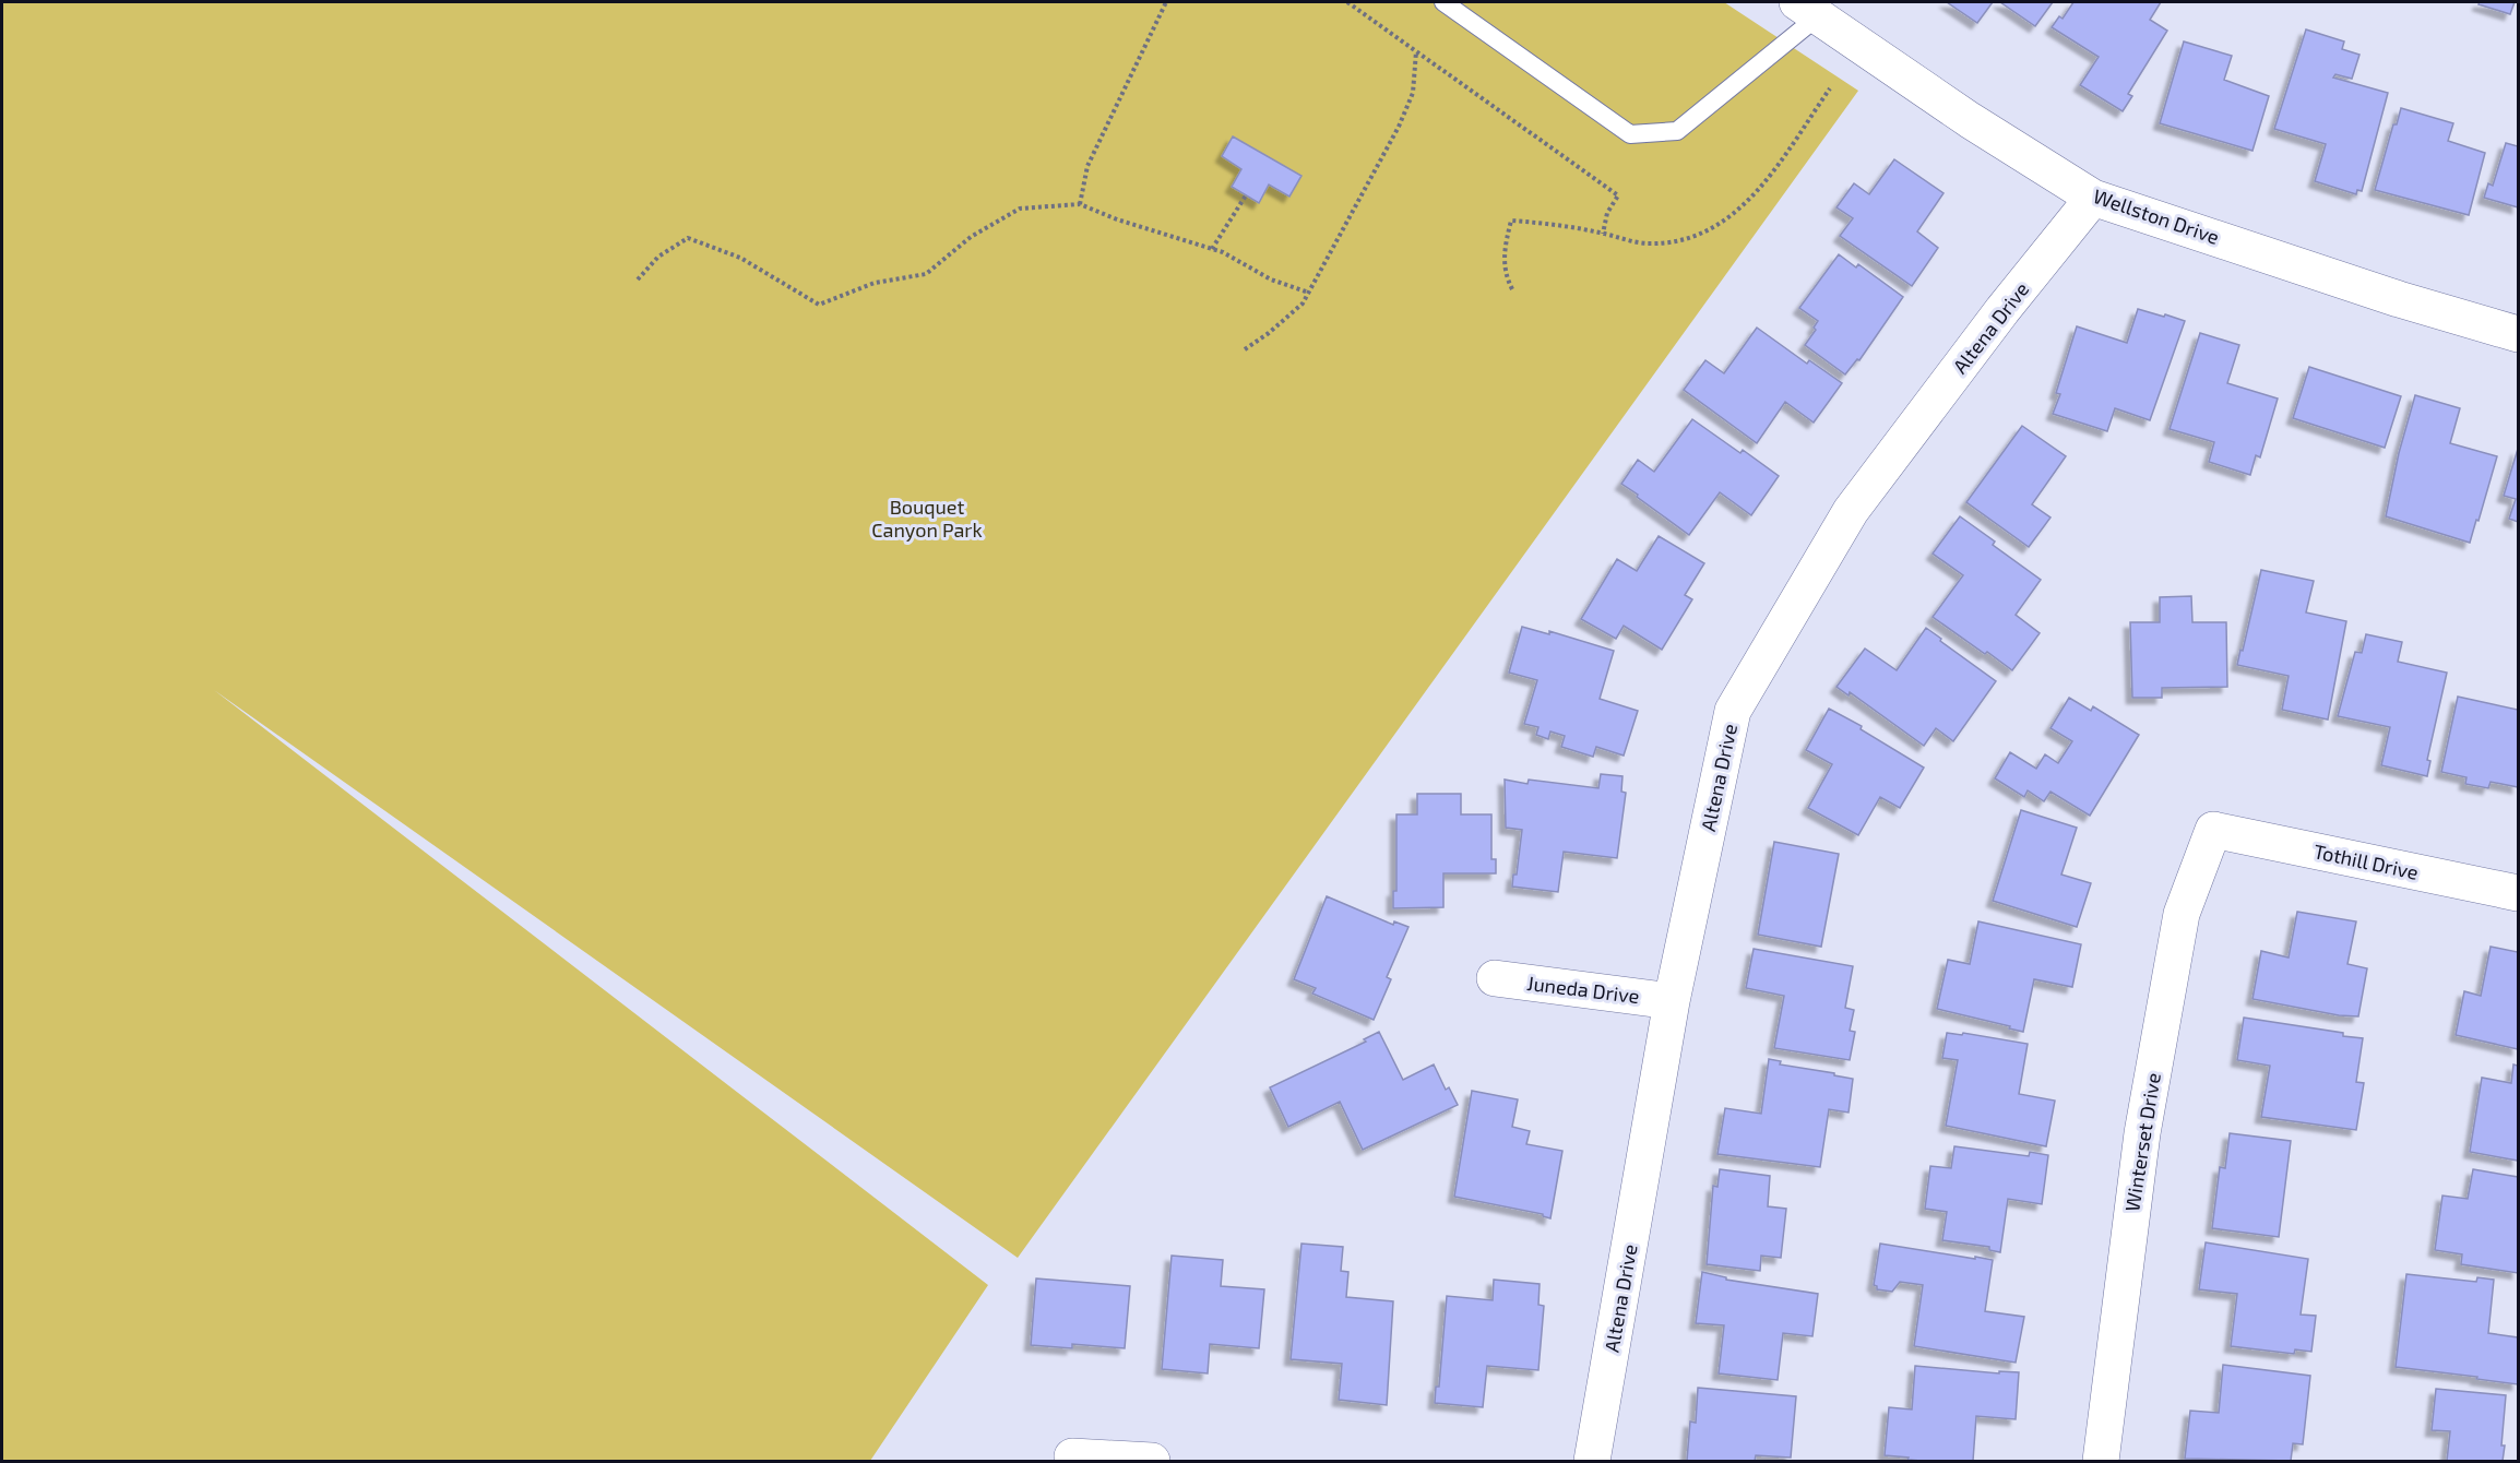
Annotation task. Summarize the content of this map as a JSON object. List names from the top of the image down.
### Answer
{
  "streets": {
    "street": [
      "Wellston Drive",
      "Altena Drive",
      "Tothill Drive",
      "Juneda Drive",
      "Winterset Drive"
    ]
  },
  "crossings": [
    ["Wellston Drive", "Altena Drive"],
    ["Altena Drive", "Juneda Drive"],
    ["Tothill Drive", "Winterset Drive"]
  ],
  "parks": ["Bouquet Canyon Park"]
}
